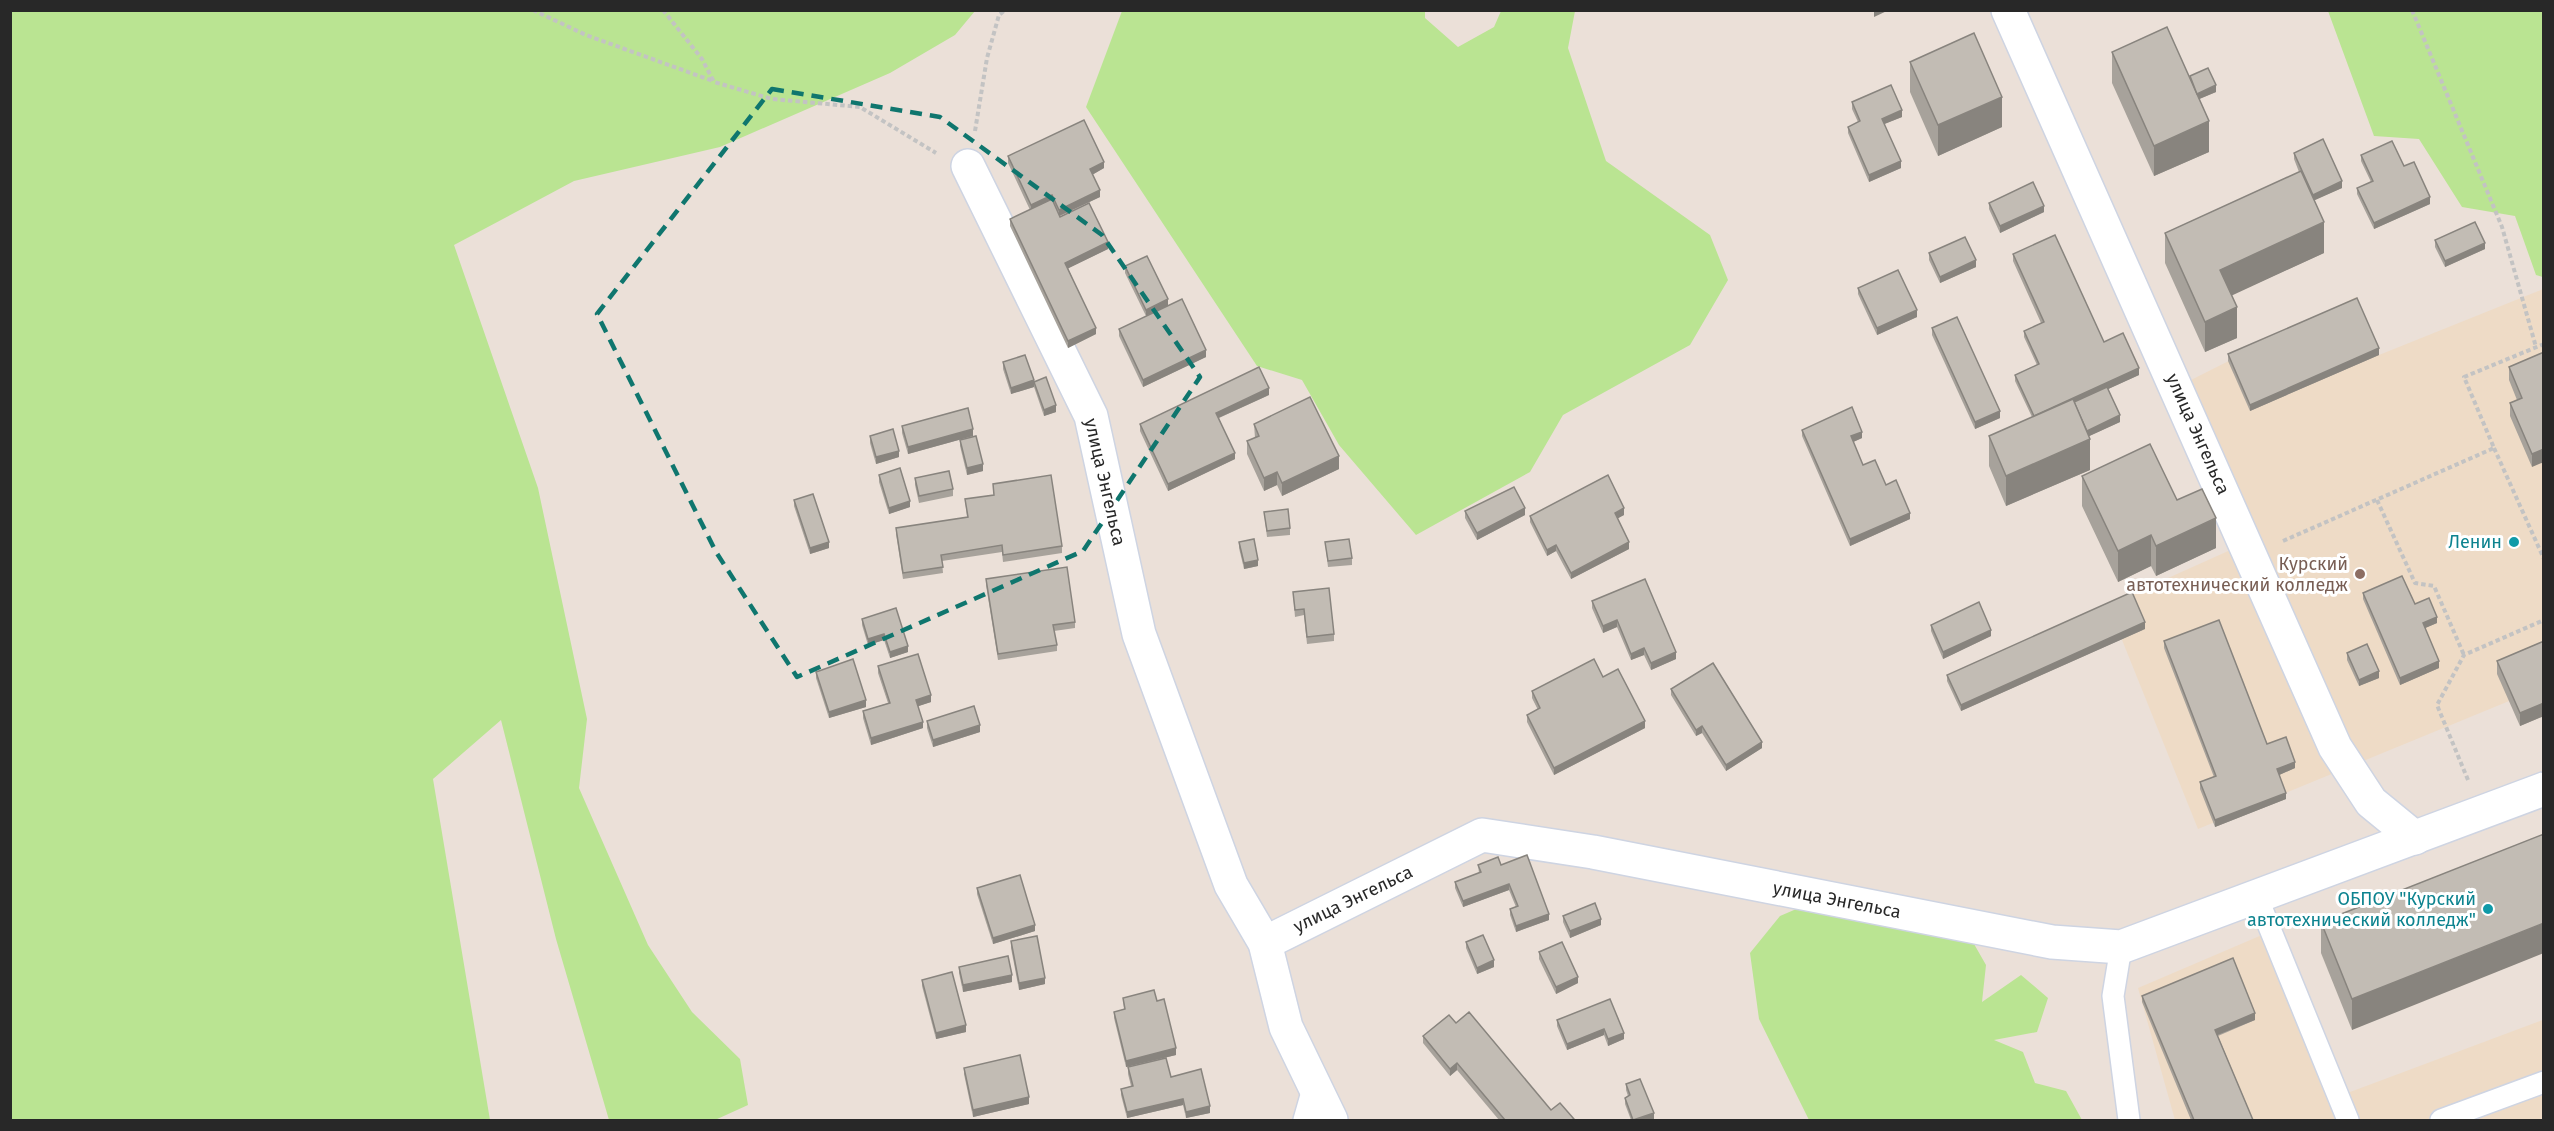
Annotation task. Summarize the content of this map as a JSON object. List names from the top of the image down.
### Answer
{
  "streets": {
    "street": ["улица Энгельса"]
  },
  "places": ["Ленин", "Курский автотехнический колледж", "ОБПОУ \"Курский автотехнический колледж\""]
}
